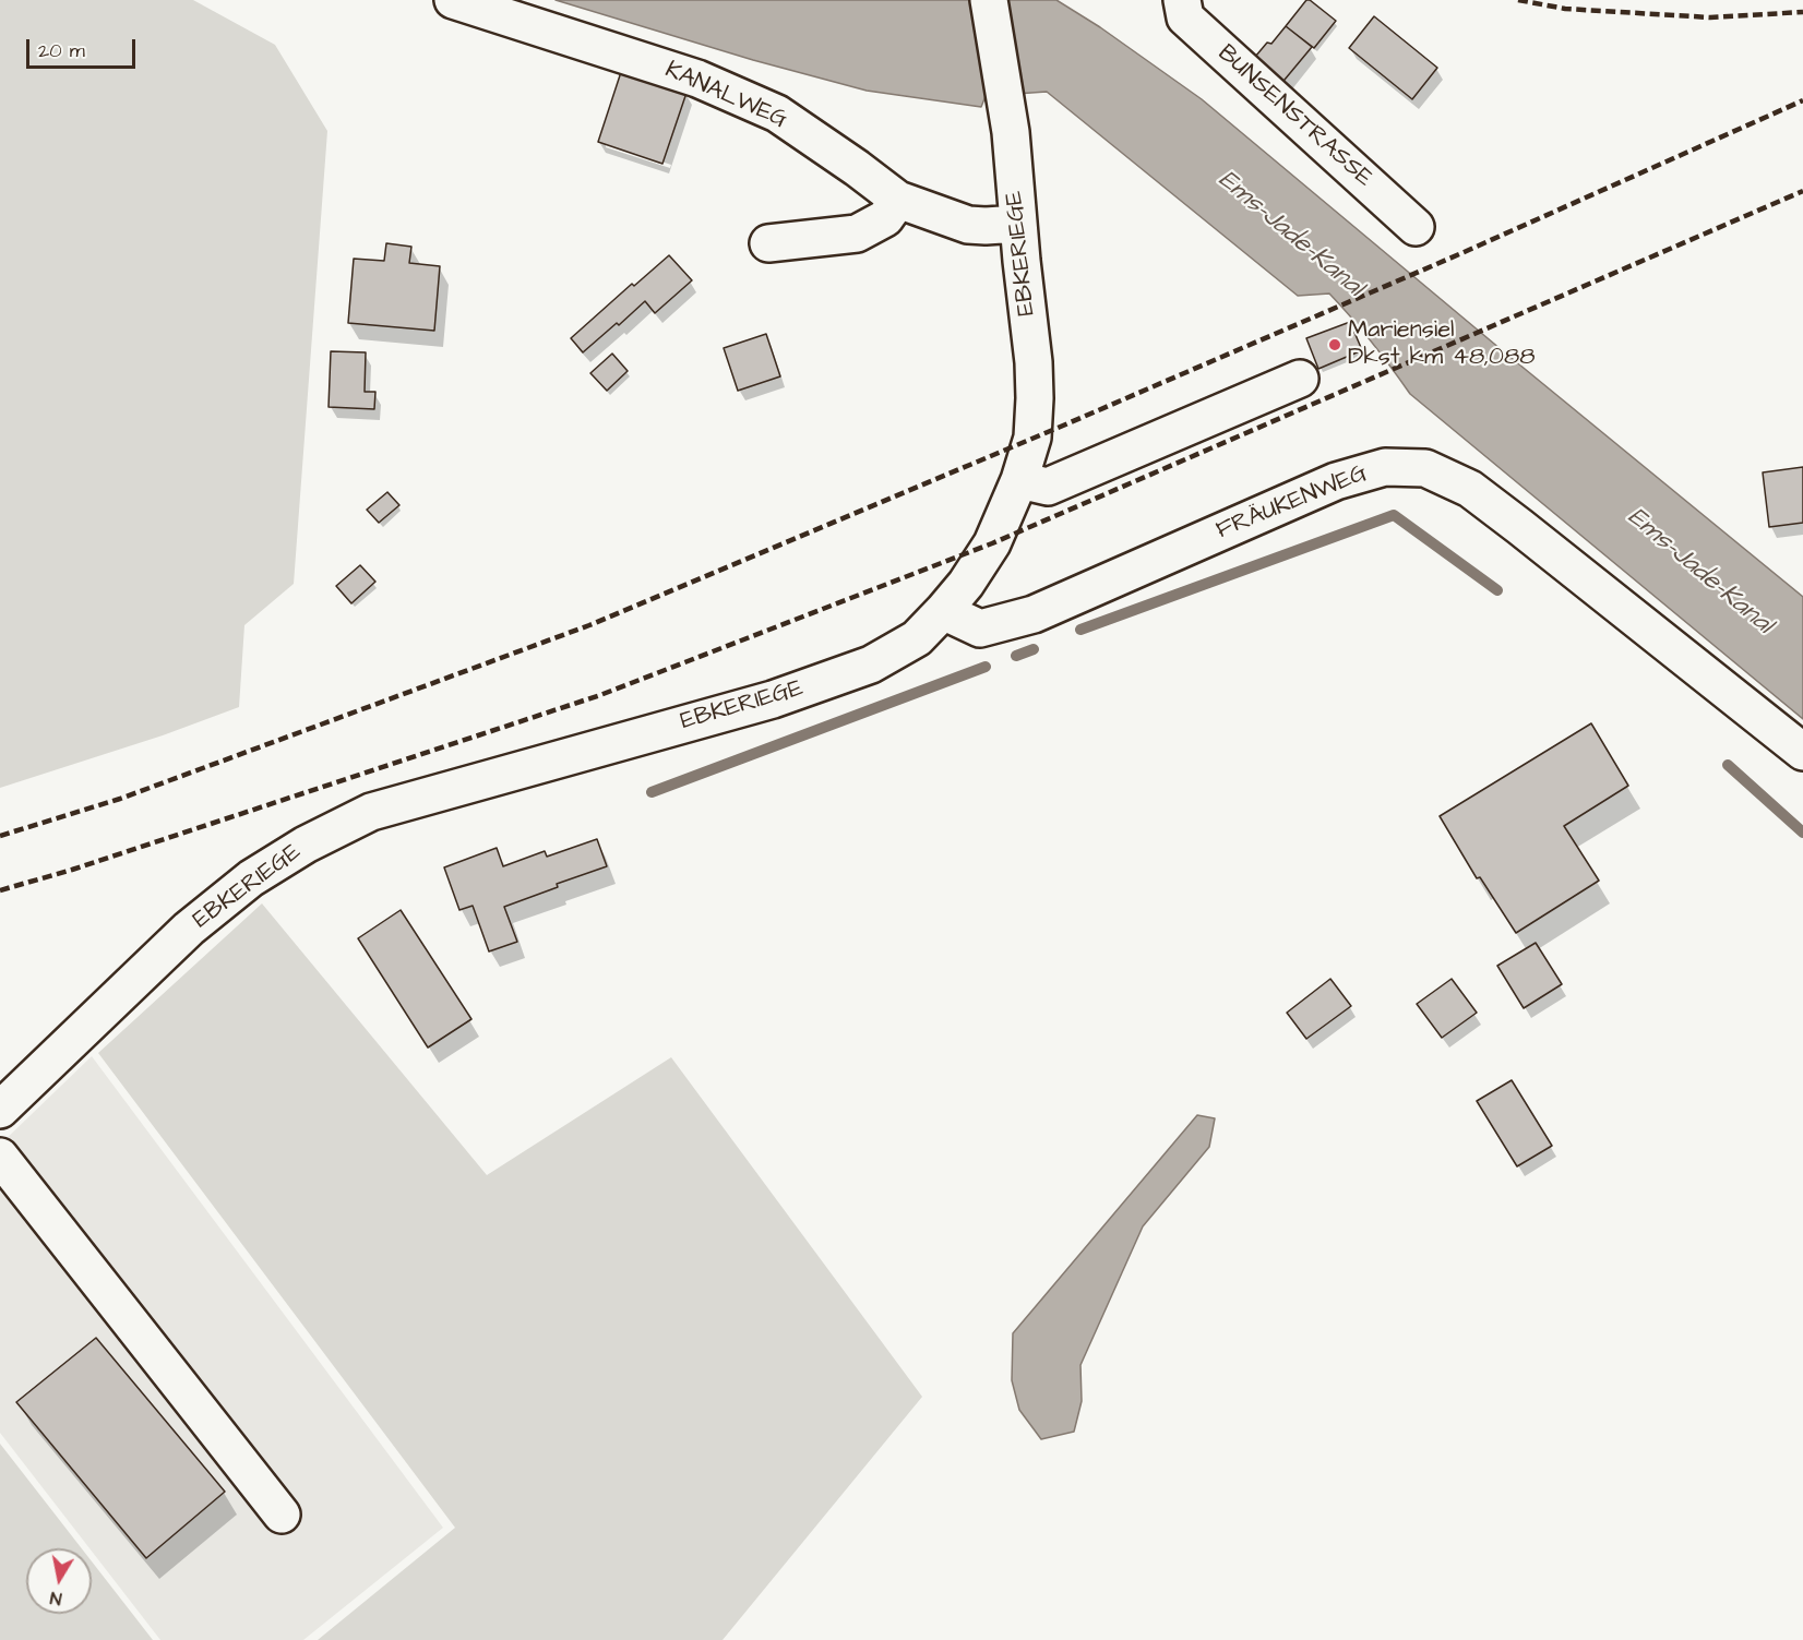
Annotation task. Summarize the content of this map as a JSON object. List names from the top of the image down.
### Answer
{
  "streets": {
    "street": [
      "KANALWEG",
      "BUNSENSTRASSE",
      "EBKERIEGE",
      "FRÄUKENWEG"
    ]
  },
  "crossings": [
    ["KANALWEG", "EBKERIEGE"],
    ["EBKERIEGE", "FRÄUKENWEG"]
  ],
  "water": ["Ems-Jade-Kanal"],
  "places": ["Mariensiel Dkst km 48,088"],
  "scale_bar": "20 m",
  "north": "bottom"
}
